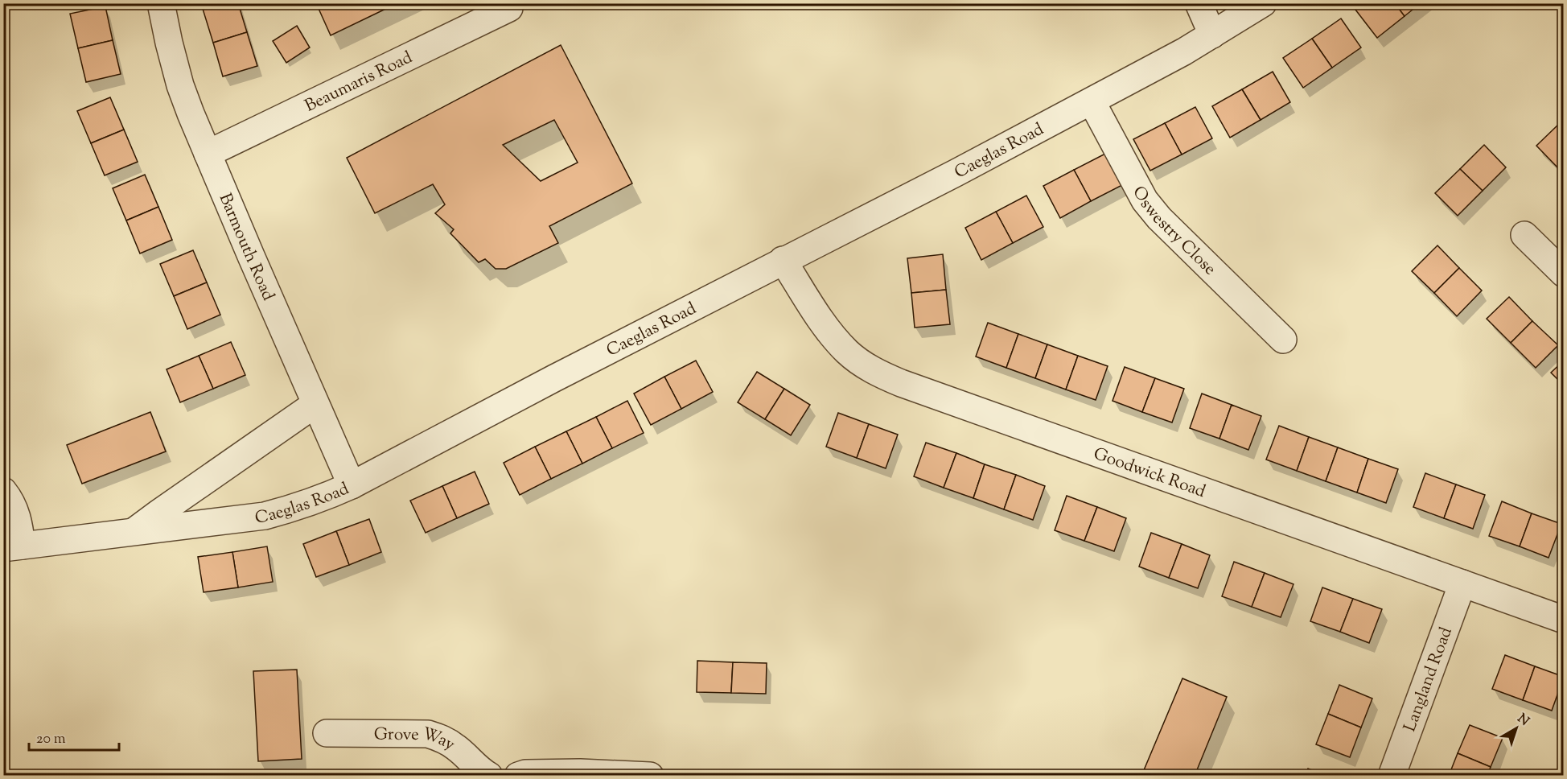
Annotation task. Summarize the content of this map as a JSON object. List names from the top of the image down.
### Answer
{
  "streets": {
    "street": [
      "Beaumaris Road",
      "Caeglas Road",
      "Oswestry Close",
      "Barmouth Road",
      "Goodwick Road",
      "Langland Road",
      "Grove Way"
    ]
  },
  "crossings": [
    ["Beaumaris Road", "Barmouth Road"],
    ["Caeglas Road", "Oswestry Close"],
    ["Caeglas Road", "Barmouth Road"],
    ["Caeglas Road", "Goodwick Road"],
    ["Goodwick Road", "Langland Road"]
  ],
  "scale_bar": "20 m",
  "north": "top right"
}
